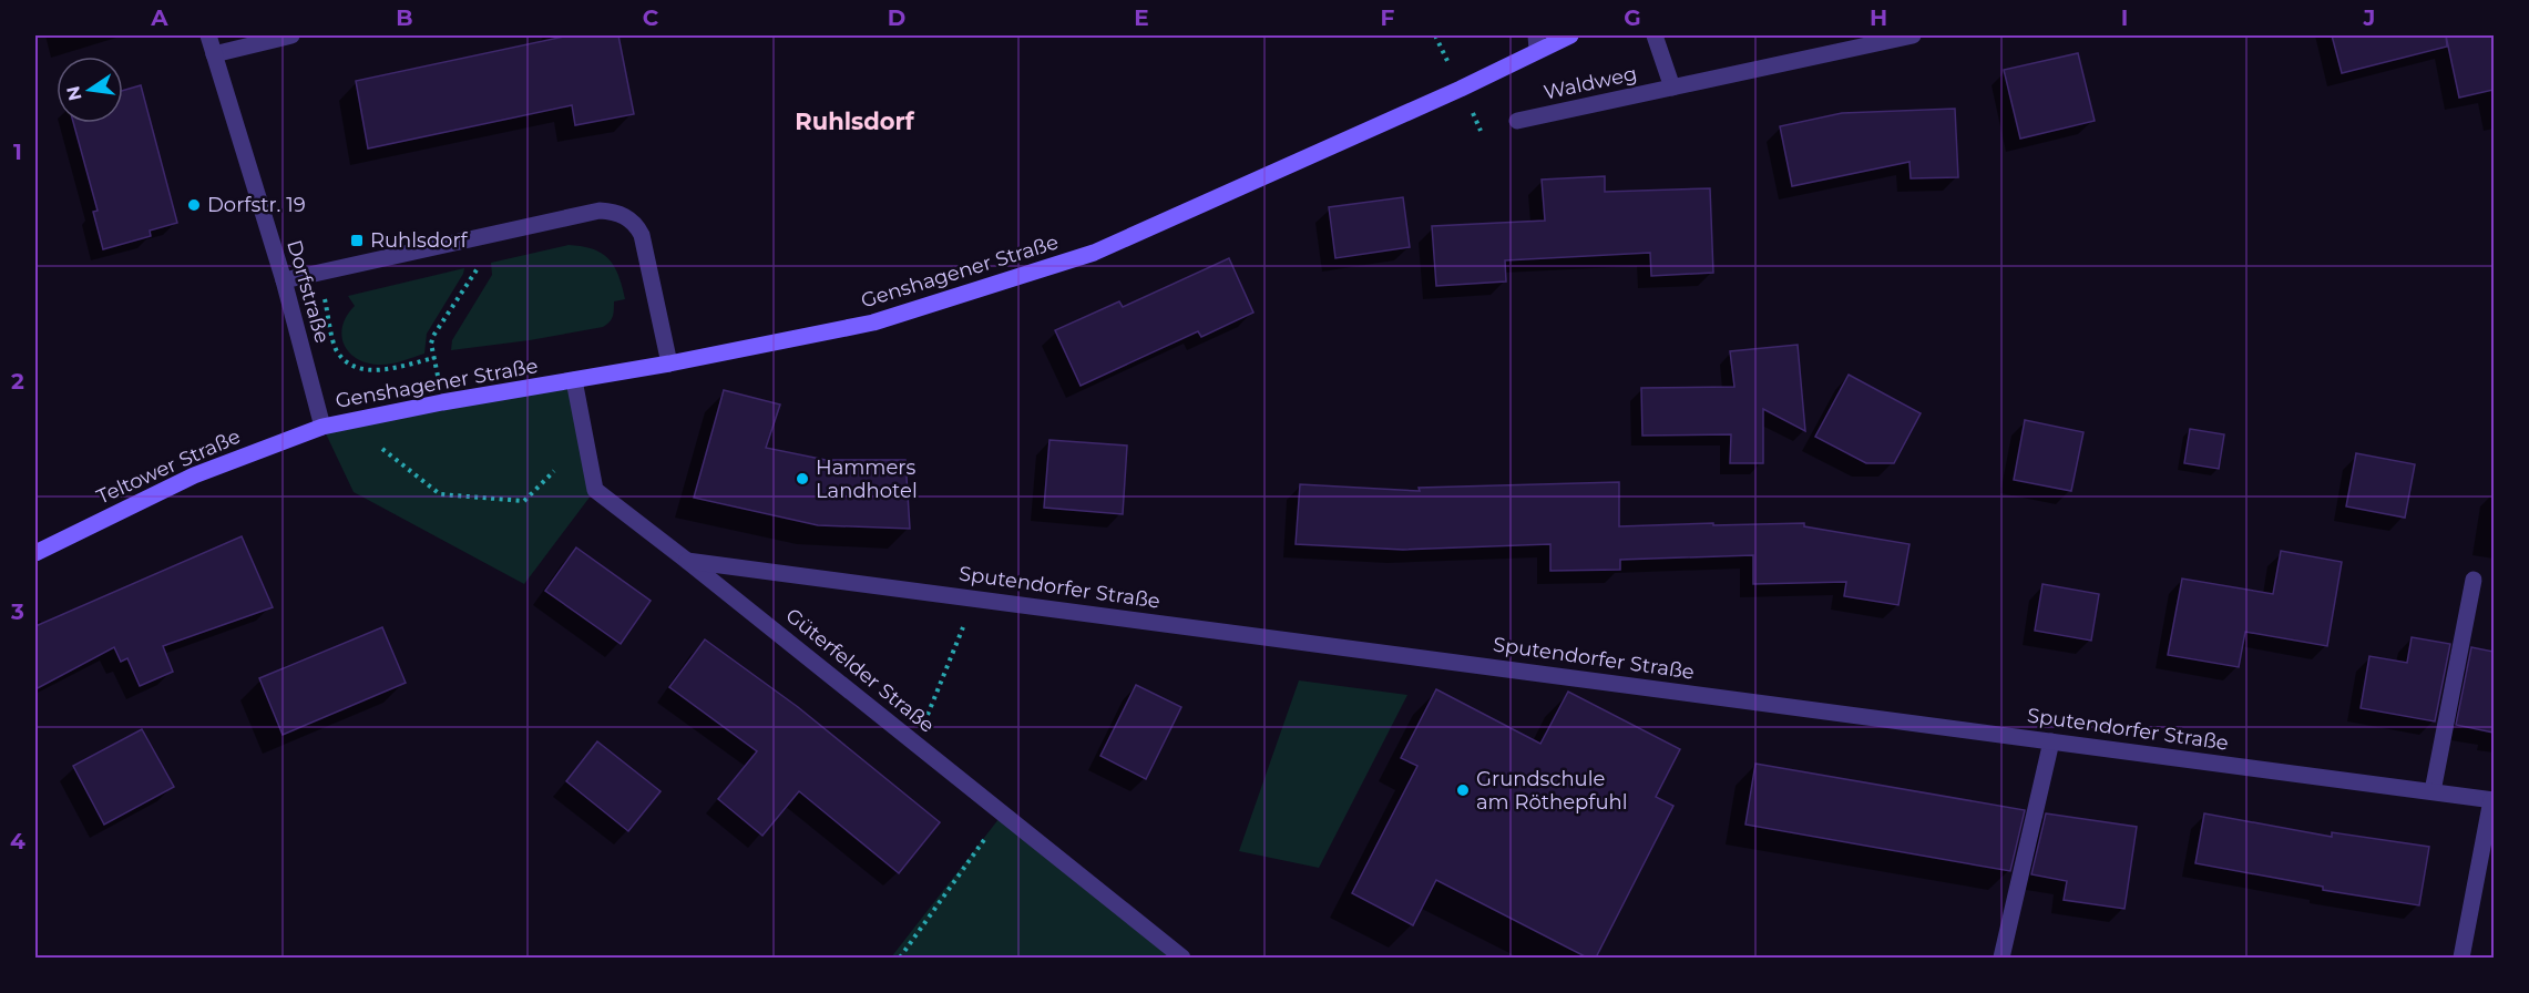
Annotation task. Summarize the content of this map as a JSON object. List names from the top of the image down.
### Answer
{
  "streets": {
    "main road": ["Genshagener Straße", "Teltower Straße"],
    "street": [
      "Waldweg",
      "Dorfstraße",
      "Sputendorfer Straße",
      "Güterfelder Straße"
    ]
  },
  "crossings": [
    ["Genshagener Straße", "Dorfstraße"],
    ["Genshagener Straße", "Teltower Straße"],
    ["Genshagener Straße", "Güterfelder Straße"],
    ["Dorfstraße", "Teltower Straße"],
    ["Sputendorfer Straße", "Güterfelder Straße"]
  ],
  "districts": ["Ruhlsdorf"],
  "places": {
    "other": ["Dorfstr. 19", "Hammers Landhotel", "Grundschule am Röthepfuhl"],
    "transit": ["Ruhlsdorf"]
  },
  "north": "left",
  "grid": {
    "columns": [
      "A",
      "B",
      "C",
      "D",
      "E",
      "F",
      "G",
      "H",
      "I",
      "J"
    ],
    "rows": [
      "1",
      "2",
      "3",
      "4"
    ]
  }
}
